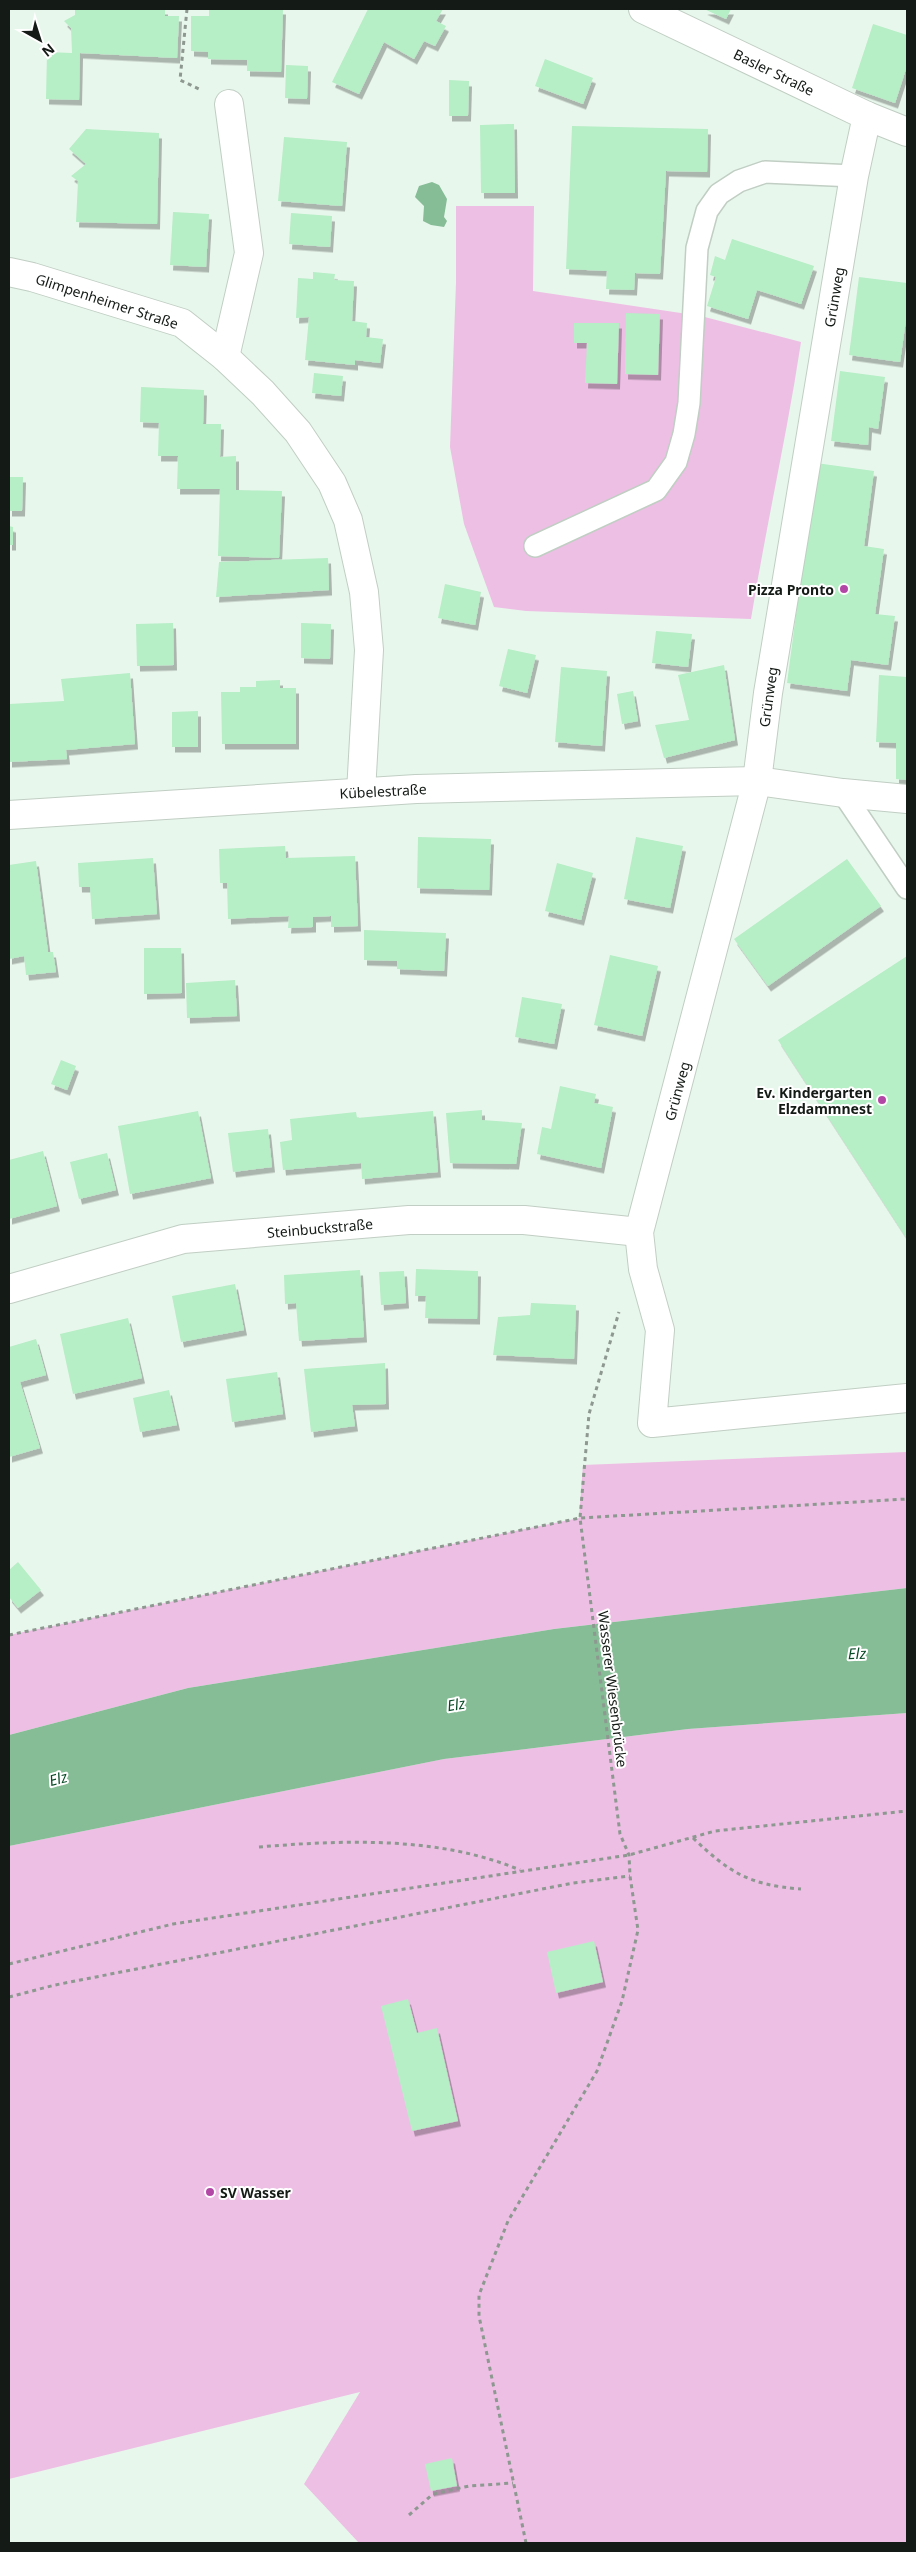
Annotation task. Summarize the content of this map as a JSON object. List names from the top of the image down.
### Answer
{
  "streets": {
    "street": [
      "Basler Straße",
      "Grünweg",
      "Glimpenheimer Straße",
      "Kübelestraße",
      "Steinbuckstraße"
    ],
    "path": ["Wasserer Wiesenbrücke"]
  },
  "crossings": [
    ["Basler Straße", "Grünweg"],
    ["Grünweg", "Kübelestraße"],
    ["Grünweg", "Steinbuckstraße"],
    ["Grünweg", "Wasserer Wiesenbrücke"],
    ["Glimpenheimer Straße", "Kübelestraße"]
  ],
  "water": ["Elz"],
  "places": ["Pizza Pronto", "Ev. Kindergarten Elzdammnest", "SV Wasser"],
  "north": "bottom right"
}
